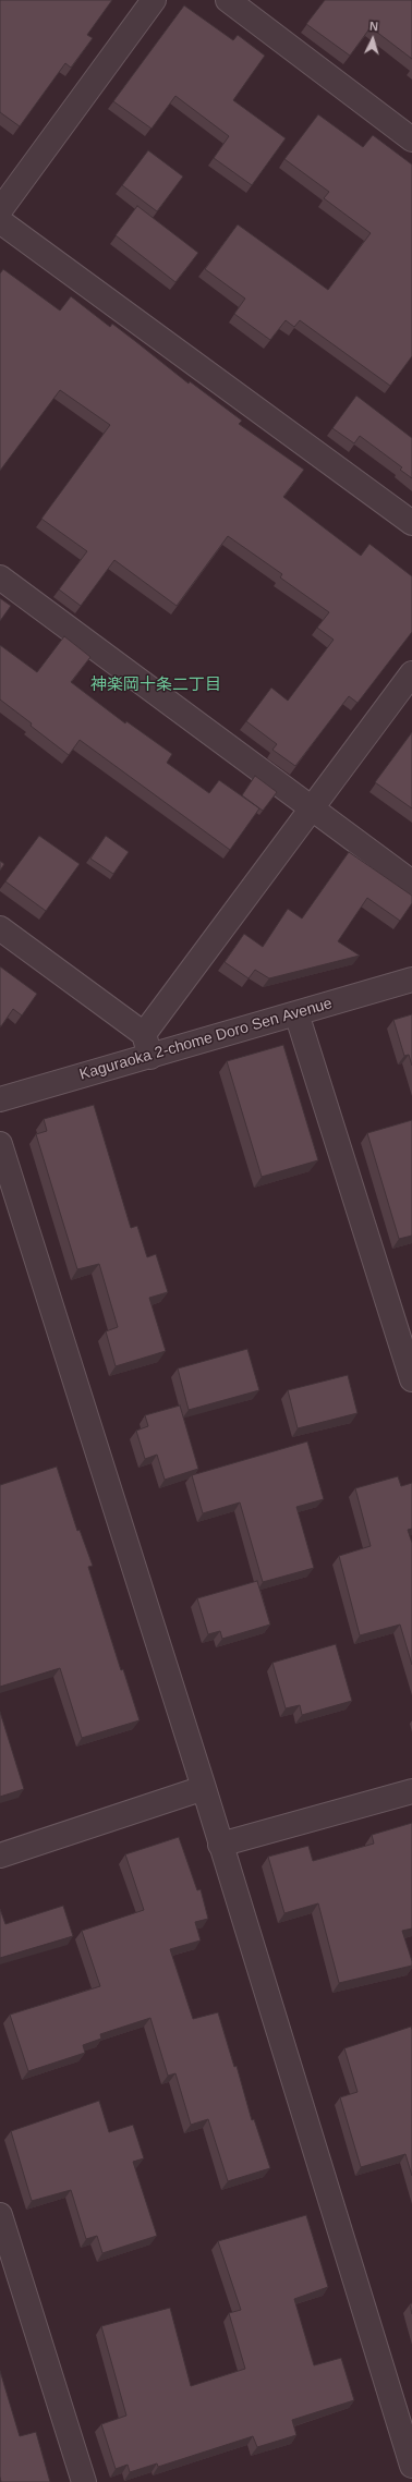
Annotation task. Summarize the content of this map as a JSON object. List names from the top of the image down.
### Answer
{
  "streets": {
    "street": ["Kaguraoka 2-chome Doro Sen Avenue"]
  },
  "districts": ["神楽岡十条二丁目"],
  "north": "top"
}
